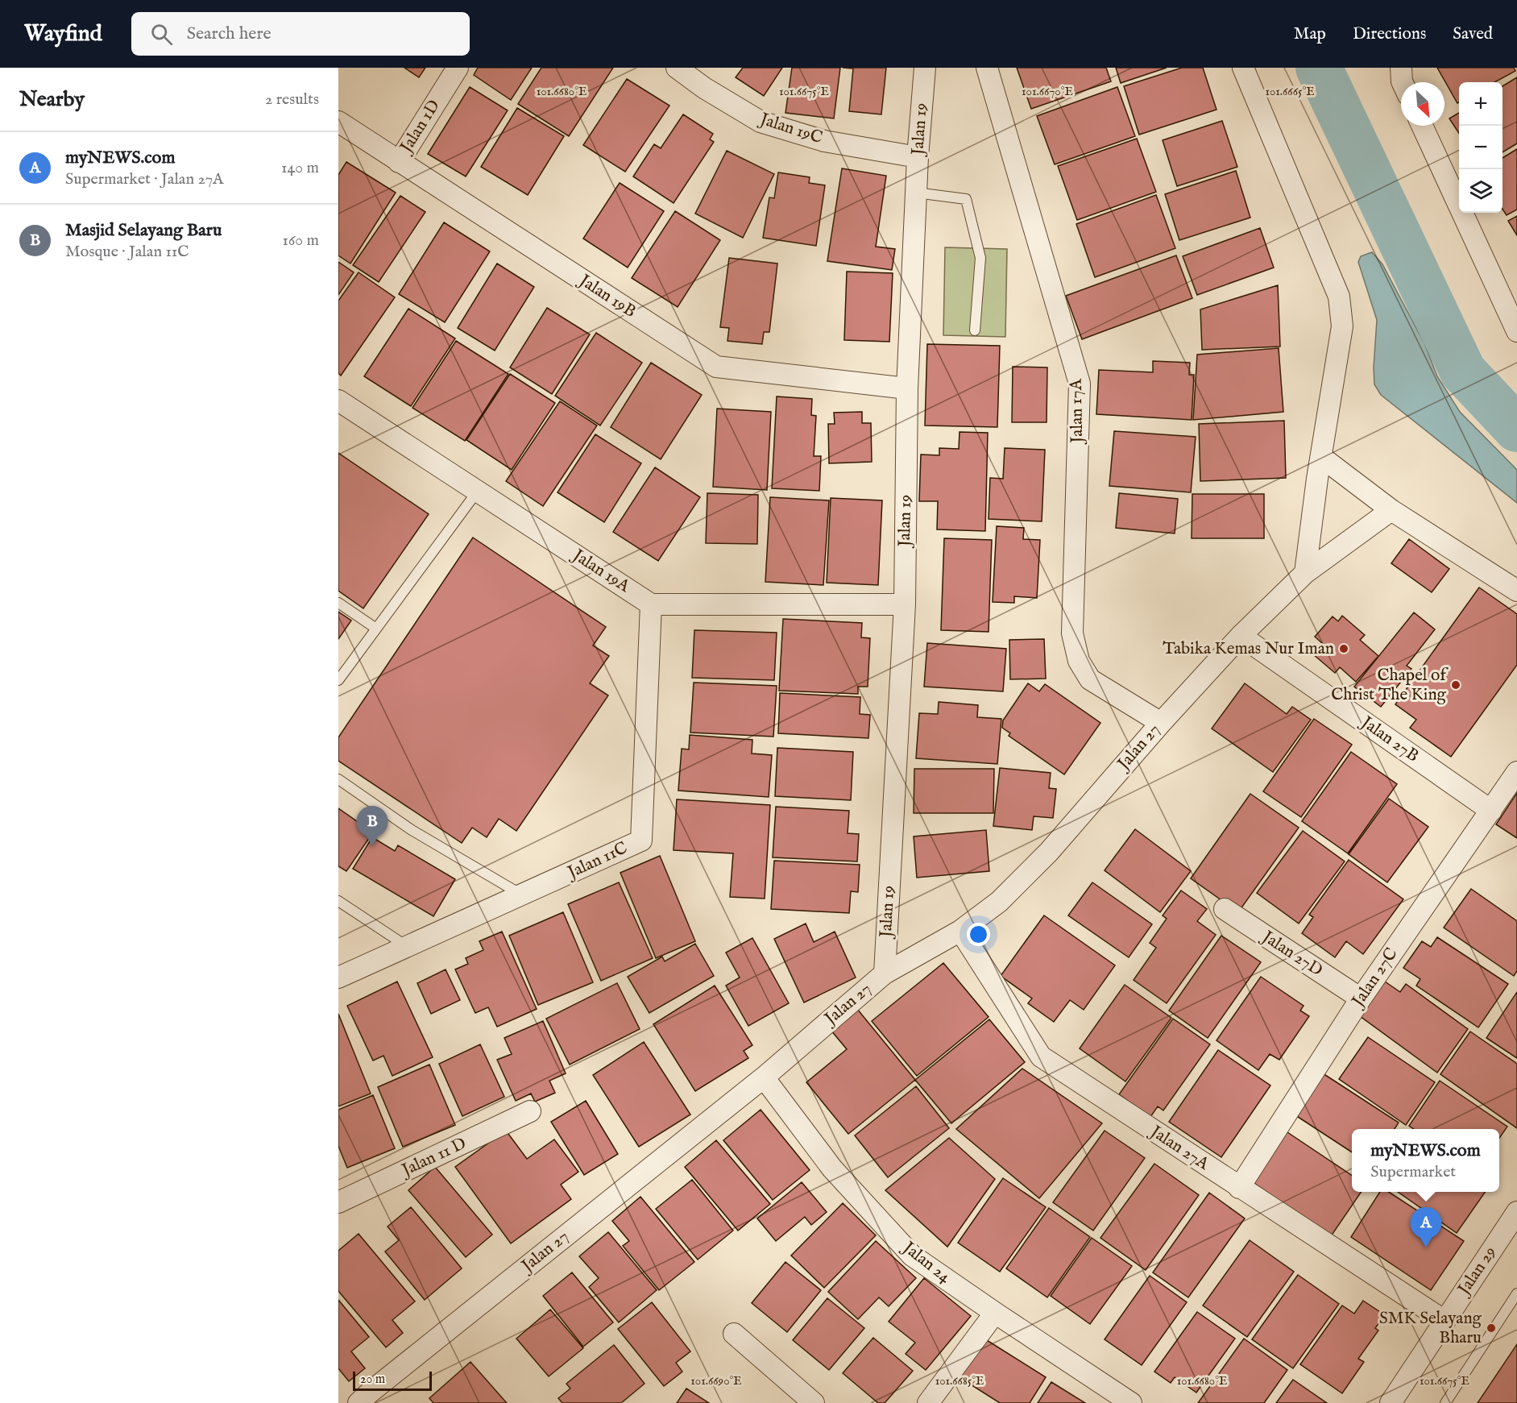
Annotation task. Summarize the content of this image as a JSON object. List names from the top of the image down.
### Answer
{
  "streets": {
    "street": [
      "Jalan 1D",
      "Jalan 19C",
      "Jalan 19",
      "Jalan 19B",
      "Jalan 17A",
      "Jalan 19A",
      "Jalan 27B",
      "Jalan 27",
      "Jalan 11C",
      "Jalan 27D",
      "Jalan 27C",
      "Jalan 27A",
      "Jalan 11 D",
      "Jalan 24",
      "Jalan 29"
    ]
  },
  "crossings": [
    ["Jalan 1D", "Jalan 19B"],
    ["Jalan 19C", "Jalan 19"],
    ["Jalan 19", "Jalan 19B"],
    ["Jalan 19", "Jalan 27"],
    ["Jalan 17A", "Jalan 27"],
    ["Jalan 19A", "Jalan 11C"],
    ["Jalan 27B", "Jalan 27"],
    ["Jalan 27B", "Jalan 27C"],
    ["Jalan 27", "Jalan 27A"],
    ["Jalan 27", "Jalan 24"],
    ["Jalan 27D", "Jalan 27C"],
    ["Jalan 27C", "Jalan 27A"],
    ["Jalan 27A", "Jalan 29"]
  ],
  "places": ["Tabika Kemas Nur Iman", "Chapel of Christ The King", "SMK Selayang Bharu"],
  "scale_bar": "20 m",
  "north": "bottom right",
  "page": {
    "header": "Wayfind",
    "search": "Search here",
    "nav": ["Map", "Directions", "Saved"],
    "heading": ["Nearby", "2 results"],
    "map_buttons": ["+", "−"],
    "list": [
      {
        "mark": "A",
        "name": "myNEWS.com",
        "note": "Supermarket · Jalan 27A",
        "value": "140 m"
      },
      {
        "mark": "B",
        "name": "Masjid Selayang Baru",
        "note": "Mosque · Jalan 11C",
        "value": "160 m"
      }
    ],
    "pins": ["B", "A"],
    "popup": ["myNEWS.com", "Supermarket"],
    "scale": "20 m"
  },
  "coordinates": [
    "101.6680°E",
    "101.6675°E",
    "101.6670°E",
    "101.6665°E",
    "101.6690°E",
    "101.6685°E"
  ]
}
